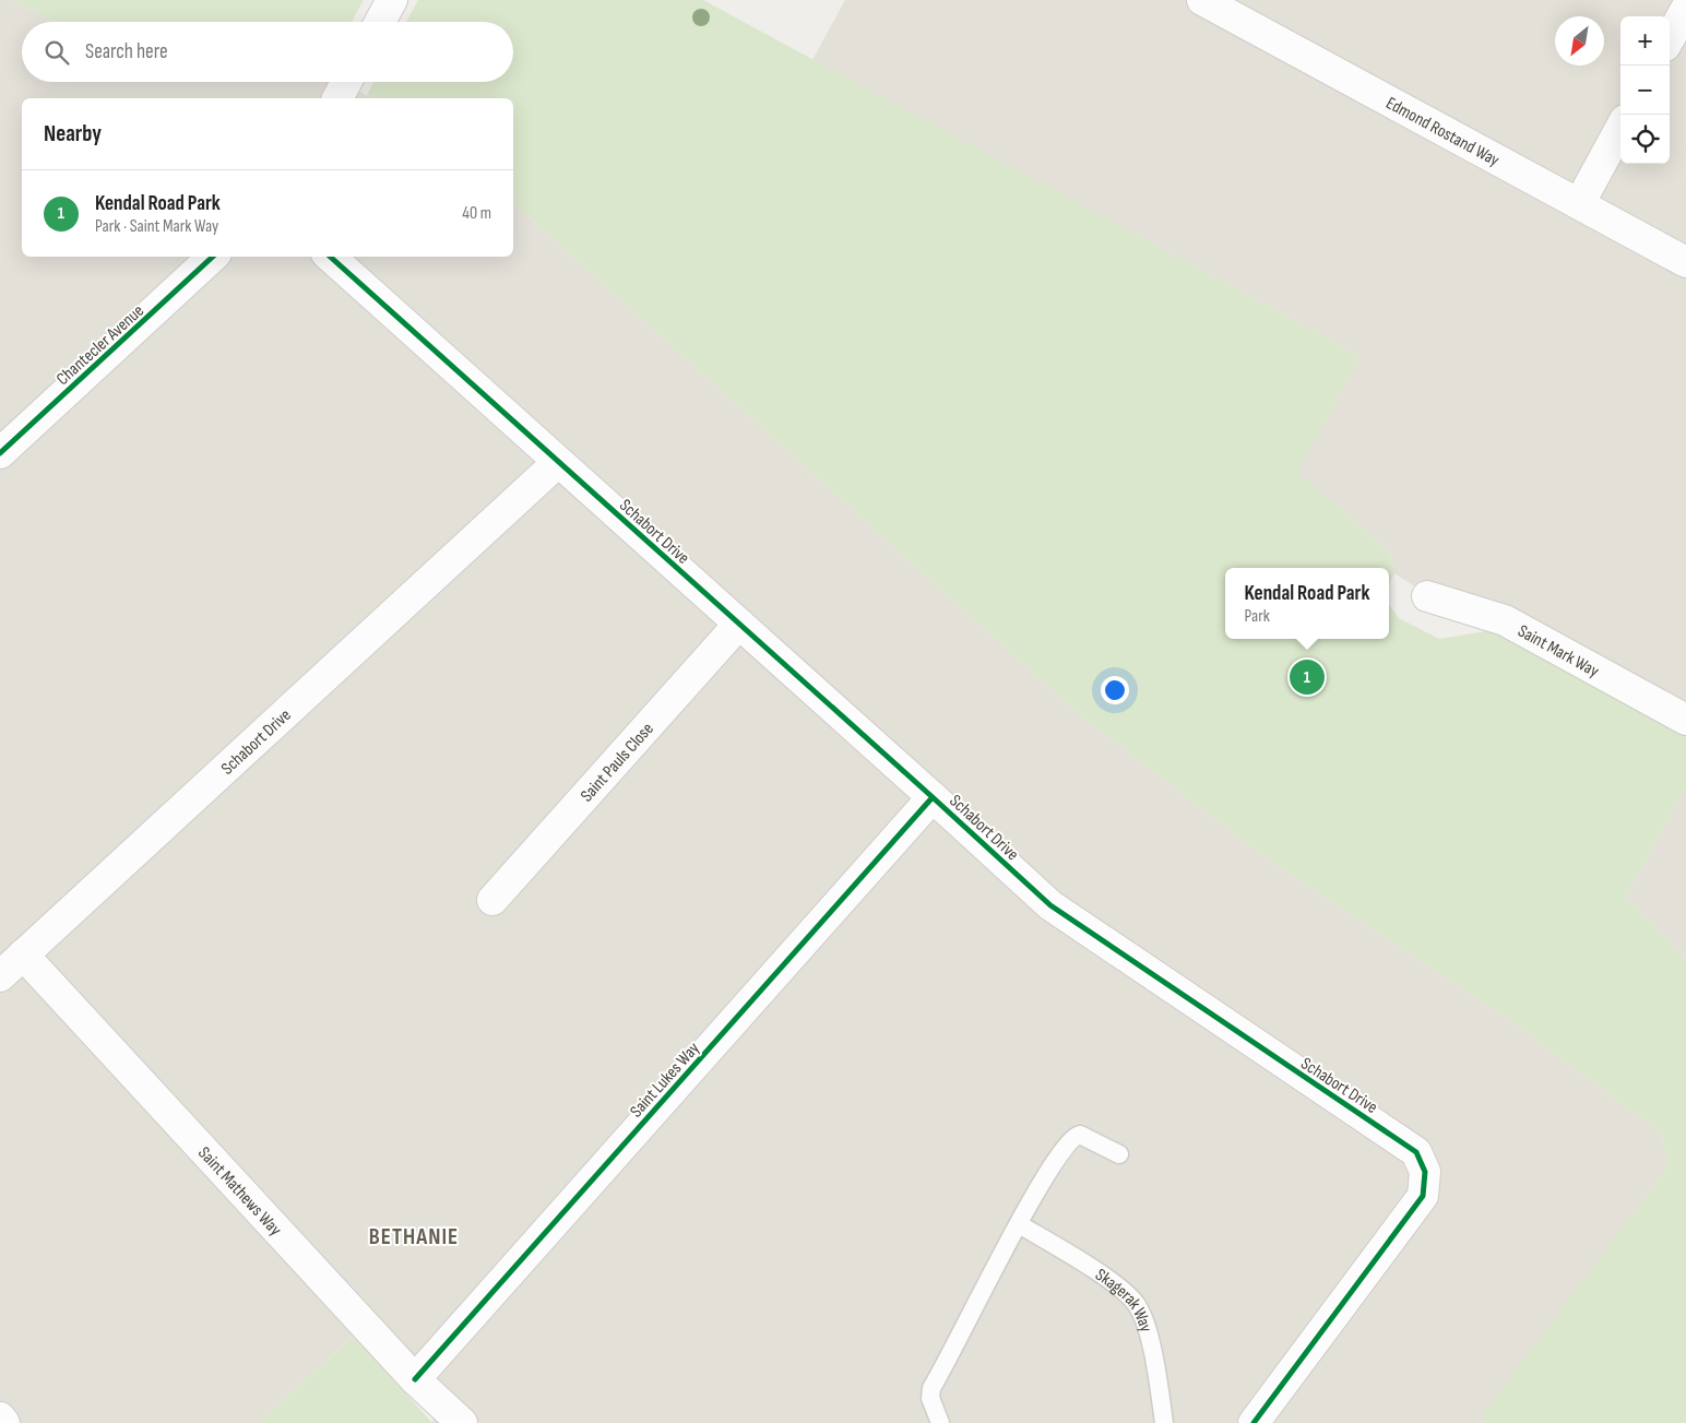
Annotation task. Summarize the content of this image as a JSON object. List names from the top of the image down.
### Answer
{
  "streets": {
    "street": [
      "Edmond Rostand Way",
      "Chantecler Avenue",
      "Schabort Drive",
      "Saint Mark Way",
      "Saint Pauls Close",
      "Saint Lukes Way",
      "Saint Mathews Way"
    ],
    "lane": ["Skagerak Way"]
  },
  "crossings": [
    ["Schabort Drive", "Saint Pauls Close"],
    ["Schabort Drive", "Saint Lukes Way"],
    ["Schabort Drive", "Saint Mathews Way"],
    ["Saint Lukes Way", "Saint Mathews Way"]
  ],
  "districts": ["BETHANIE"],
  "north": "bottom left",
  "page": {
    "map_buttons": ["+", "−"],
    "search": "Search here",
    "heading": "Nearby",
    "list": [
      {
        "mark": "1",
        "name": "Kendal Road Park",
        "note": "Park · Saint Mark Way",
        "value": "40 m"
      }
    ],
    "popup": ["Kendal Road Park", "Park"],
    "pins": "1"
  }
}
